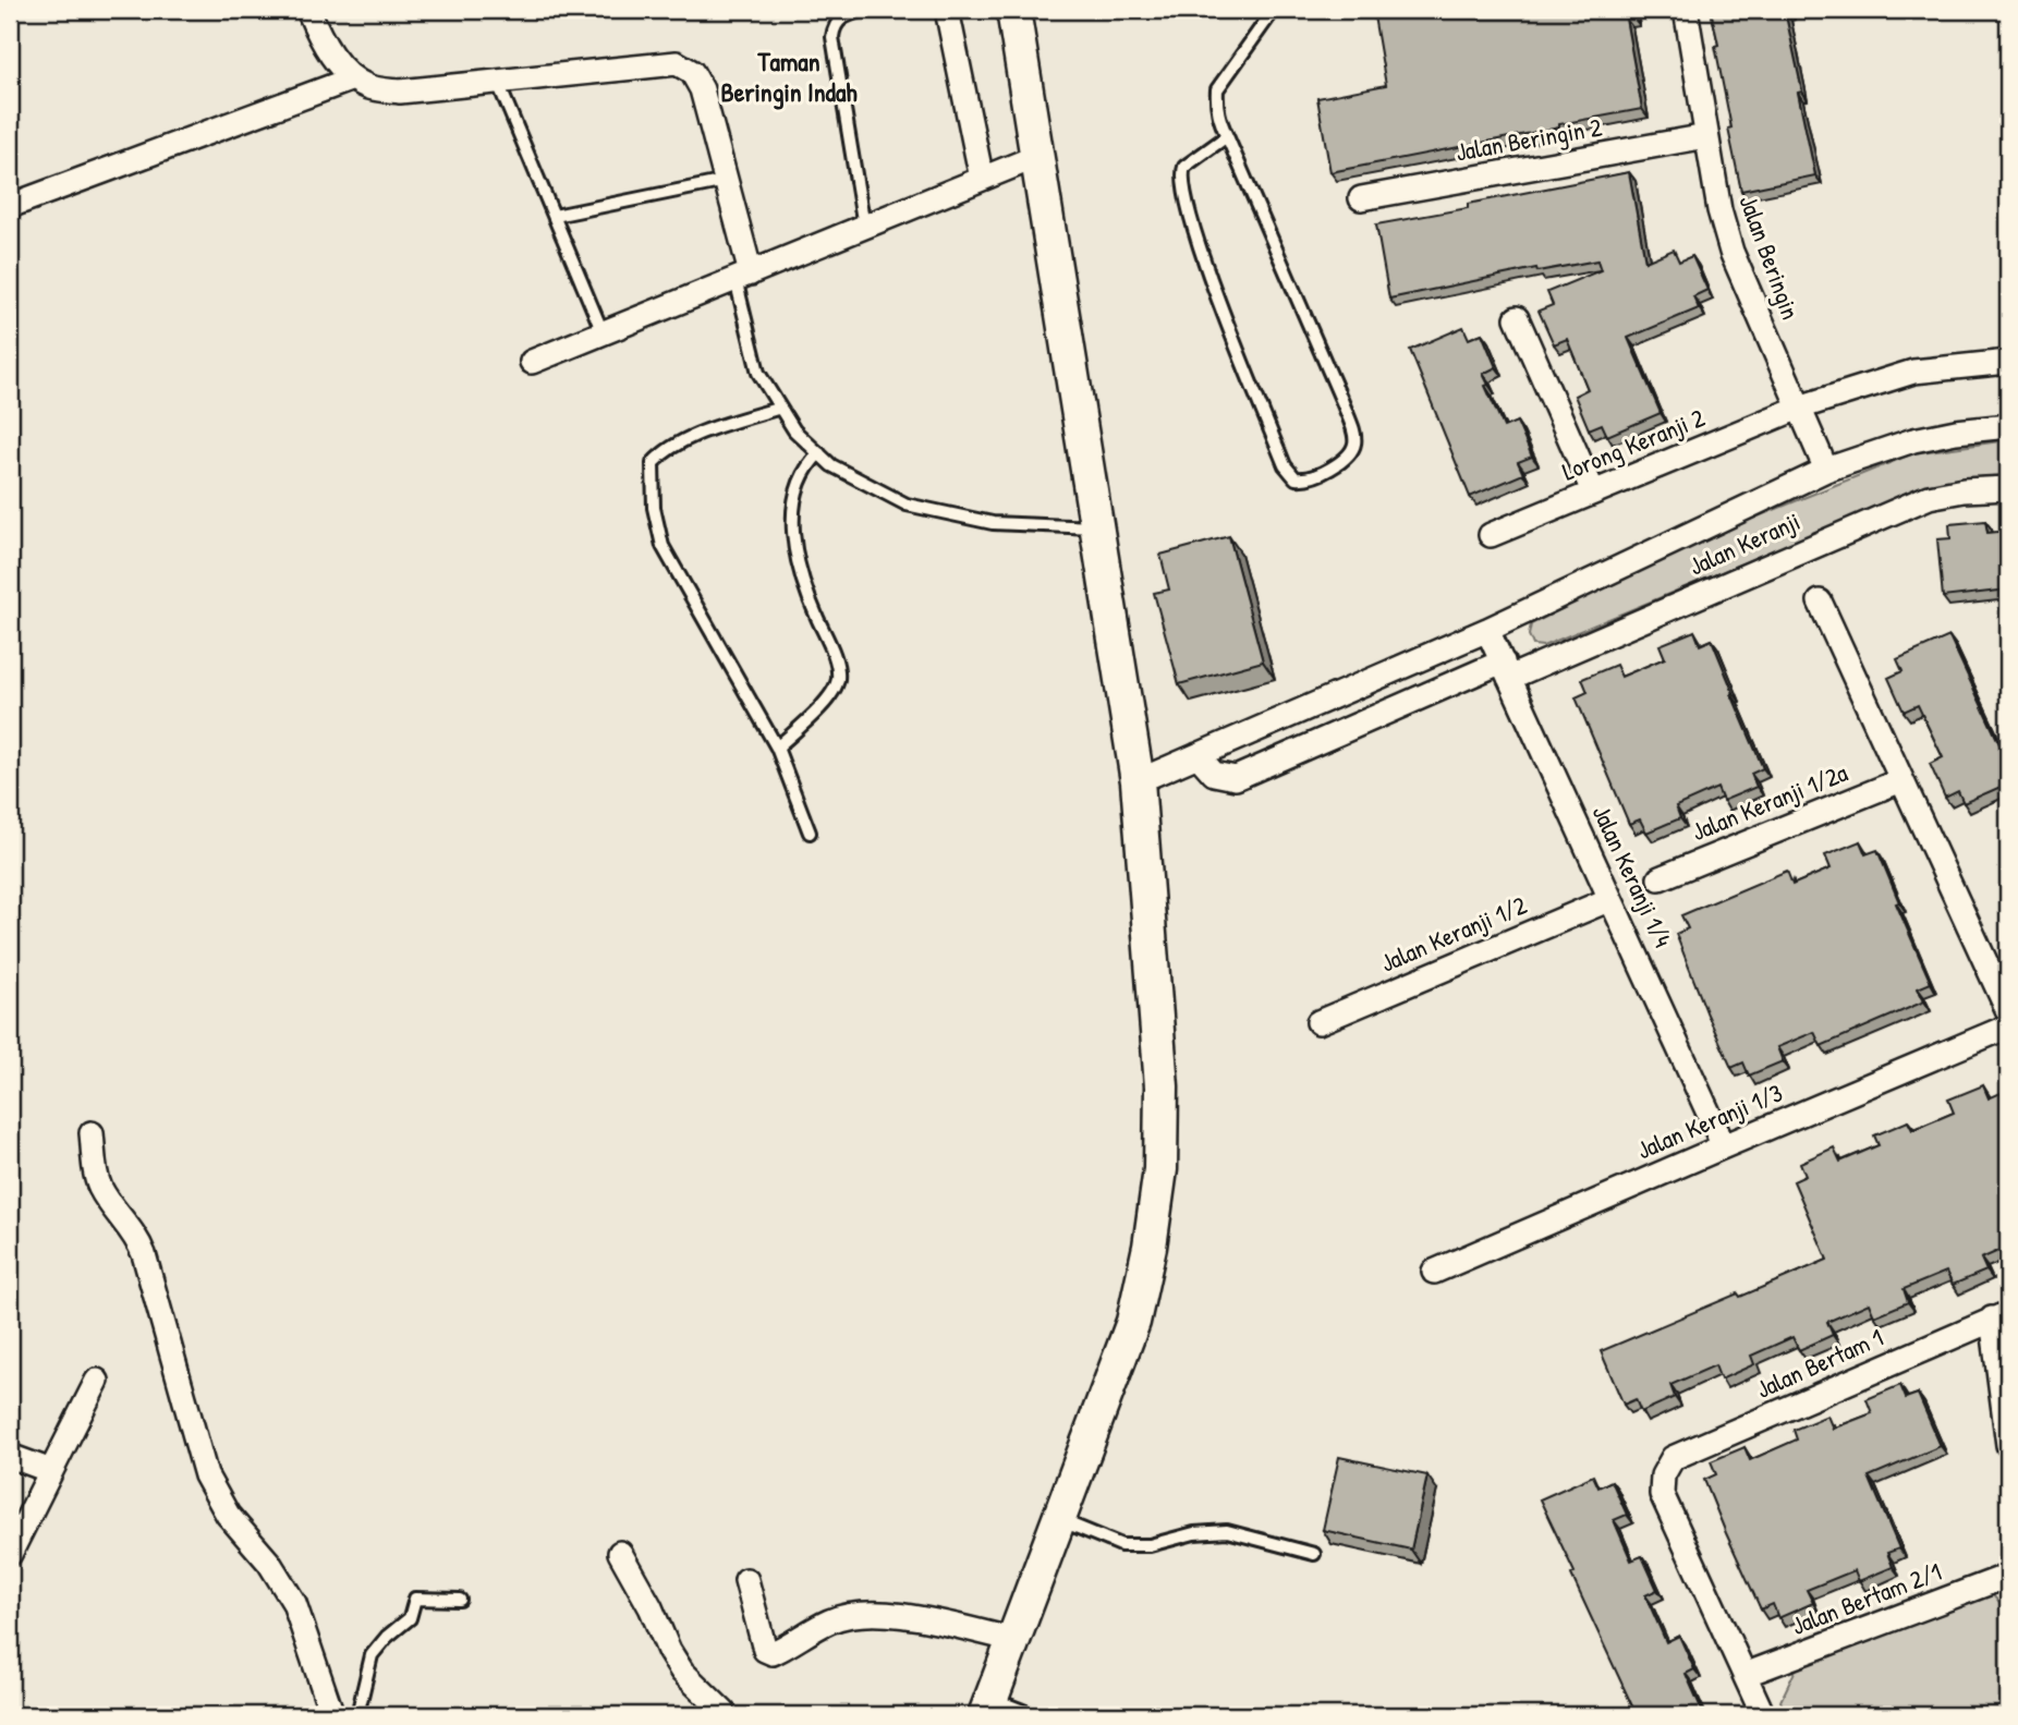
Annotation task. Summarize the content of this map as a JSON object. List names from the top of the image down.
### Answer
{
  "streets": {
    "street": [
      "Jalan Beringin 2",
      "Jalan Beringin",
      "Lorong Keranji 2",
      "Jalan Keranji",
      "Jalan Keranji 1/2a",
      "Jalan Keranji 1/4",
      "Jalan Keranji 1/2",
      "Jalan Keranji 1/3",
      "Jalan Bertam 1",
      "Jalan Bertam 2/1"
    ]
  },
  "crossings": [
    ["Jalan Beringin 2", "Jalan Beringin"],
    ["Jalan Beringin", "Lorong Keranji 2"],
    ["Jalan Keranji", "Jalan Keranji 1/4"],
    ["Jalan Keranji 1/4", "Jalan Keranji 1/2"],
    ["Jalan Keranji 1/4", "Jalan Keranji 1/3"],
    ["Jalan Bertam 1", "Jalan Bertam 2/1"]
  ],
  "districts": ["Taman Beringin Indah"]
}
